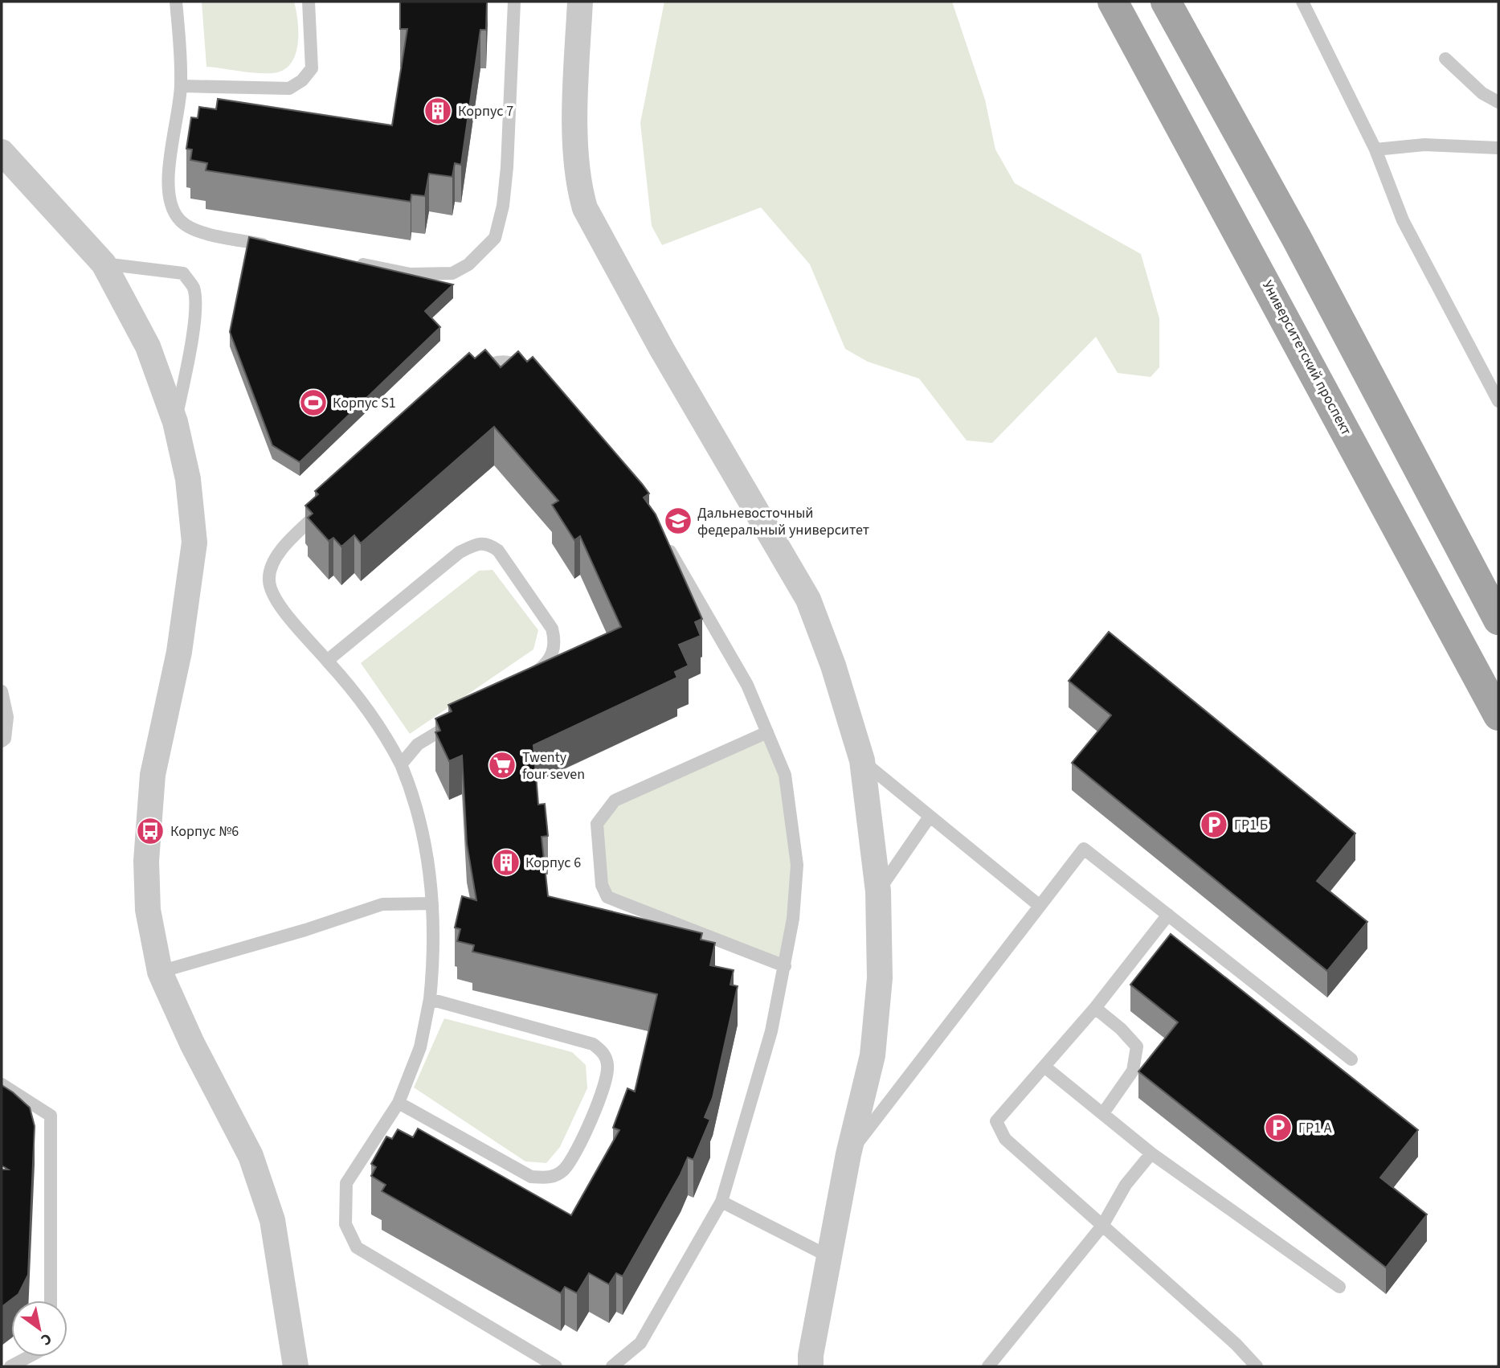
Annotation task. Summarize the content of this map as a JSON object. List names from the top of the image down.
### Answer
{
  "streets": {
    "main road": ["Университетский проспект"]
  },
  "places": {
    "building": ["Корпус 7", "Корпус 6"],
    "sports": ["Корпус S1"],
    "school or university": ["Дальневосточный федеральный университет"],
    "supermarket": ["Twenty four seven"],
    "parking": ["ГР1 Б", "ГР1 А"],
    "bus stop": ["Корпус №6"]
  },
  "north": "bottom right"
}
